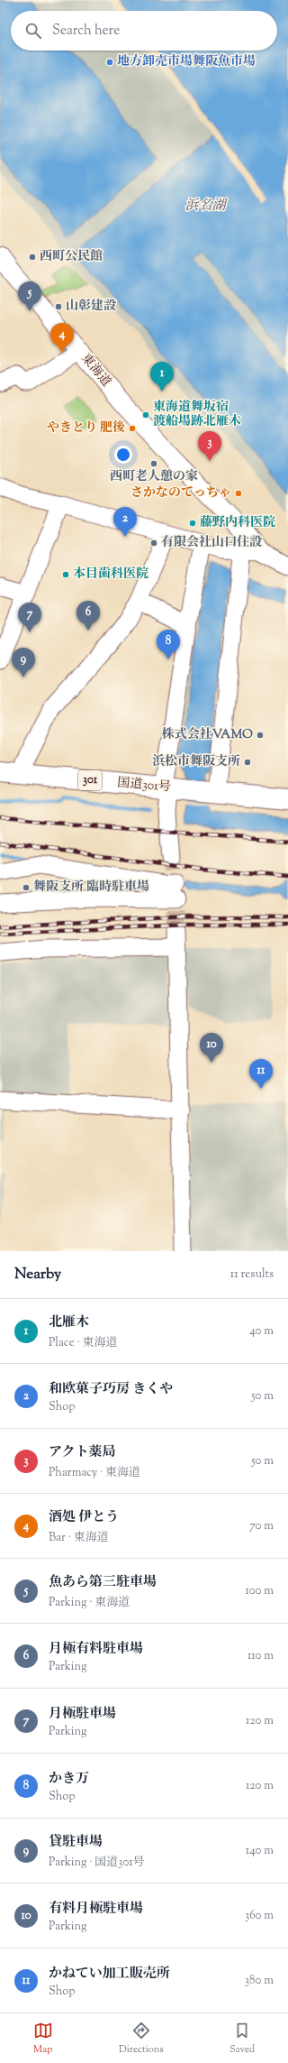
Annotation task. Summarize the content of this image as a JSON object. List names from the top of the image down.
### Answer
{
  "streets": {
    "highway": ["301", "国道301号"],
    "street": ["東海道"]
  },
  "water": ["浜名湖"],
  "places": [
    "地方卸売市場舞阪魚市場",
    "西町公民館",
    "山彰建設",
    "東海道舞坂宿 渡船場跡北雁木",
    "やきとり 肥後",
    "西町老人憩の家",
    "さかなのてっちゃ",
    "藤野内科医院",
    "有限会社山口住設",
    "本目歯科医院",
    "株式会社VAMO",
    "浜松市舞阪支所",
    "舞阪支所 臨時駐車場"
  ],
  "page": {
    "search": "Search here",
    "pins": [
      "5",
      "4",
      "1",
      "3",
      "2",
      "6",
      "7",
      "8",
      "9",
      "10",
      "11"
    ],
    "heading": ["Nearby", "11 results"],
    "list": [
      {
        "mark": "1",
        "name": "北雁木",
        "note": "Place · 東海道",
        "value": "40 m"
      },
      {
        "mark": "2",
        "name": "和欧菓子巧房 きくや",
        "note": "Shop",
        "value": "50 m"
      },
      {
        "mark": "3",
        "name": "アクト薬局",
        "note": "Pharmacy · 東海道",
        "value": "50 m"
      },
      {
        "mark": "4",
        "name": "酒処 伊とう",
        "note": "Bar · 東海道",
        "value": "70 m"
      },
      {
        "mark": "5",
        "name": "魚あら第三駐車場",
        "note": "Parking · 東海道",
        "value": "100 m"
      },
      {
        "mark": "6",
        "name": "月極有料駐車場",
        "note": "Parking",
        "value": "110 m"
      },
      {
        "mark": "7",
        "name": "月極駐車場",
        "note": "Parking",
        "value": "120 m"
      },
      {
        "mark": "8",
        "name": "かき万",
        "note": "Shop",
        "value": "120 m"
      },
      {
        "mark": "9",
        "name": "貸駐車場",
        "note": "Parking · 国道301号",
        "value": "140 m"
      },
      {
        "mark": "10",
        "name": "有料月極駐車場",
        "note": "Parking",
        "value": "360 m"
      },
      {
        "mark": "11",
        "name": "かねてい加工販売所",
        "note": "Shop",
        "value": "380 m"
      }
    ],
    "nav": ["Map", "Directions", "Saved"]
  }
}
